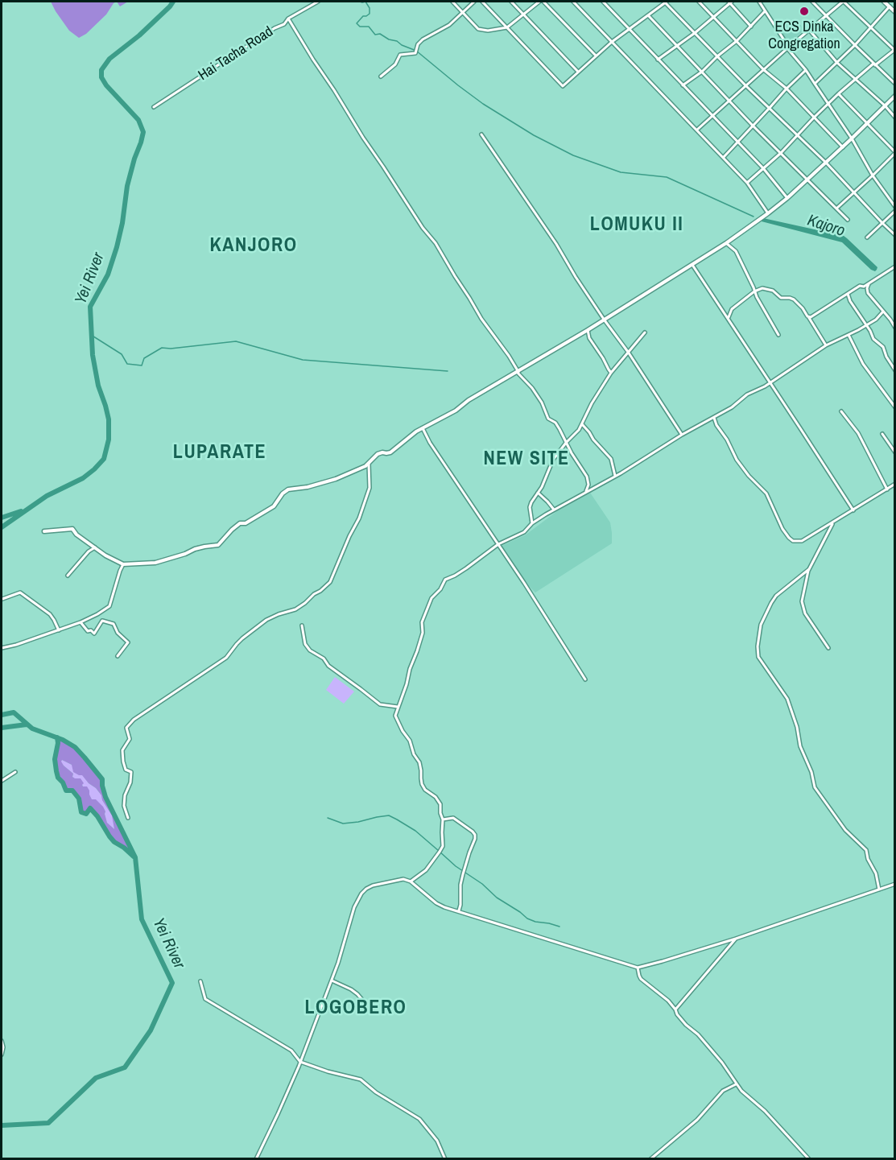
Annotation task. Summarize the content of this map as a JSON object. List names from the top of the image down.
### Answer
{
  "streets": {
    "street": ["Hai Tacha Road"]
  },
  "districts": [
    "LOMUKU II",
    "KANJORO",
    "LUPARATE",
    "NEW SITE",
    "LOGOBERO"
  ],
  "water": ["Kajoro", "Yei River"],
  "places": ["ECS Dinka Congregation"]
}
